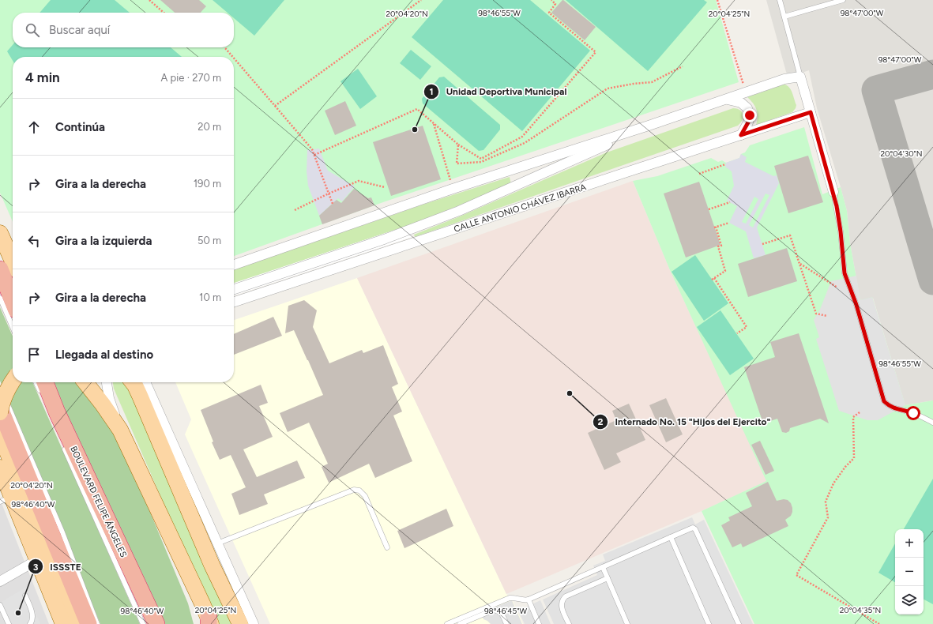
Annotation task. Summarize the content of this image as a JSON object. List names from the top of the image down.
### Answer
{
  "streets": {
    "highway": ["BOULEVARD FELIPE ÁNGELES"],
    "street": ["CALLE ANTONIO CHÁVEZ IBARRA"]
  },
  "places": ["Unidad Deportiva Municipal", "Internado No. 15 \"Hijos del Ejercito\"", "ISSSTE"],
  "page": {
    "search": "Buscar aquí",
    "heading": ["4 min", "A pie · 270 m"],
    "list": [
      ["Continúa", "20 m"],
      ["Gira a la derecha", "190 m"],
      ["Gira a la izquierda", "50 m"],
      ["Gira a la derecha", "10 m"],
      "Llegada al destino"
    ],
    "map_buttons": ["+", "−"]
  },
  "coordinates": [
    "98°46'55\"W",
    "98°47'00\"W",
    "20°04'20\"N",
    "20°04'25\"N",
    "20°04'30\"N",
    "98°46'40\"W",
    "20°04'35\"N",
    "98°46'45\"W"
  ]
}
